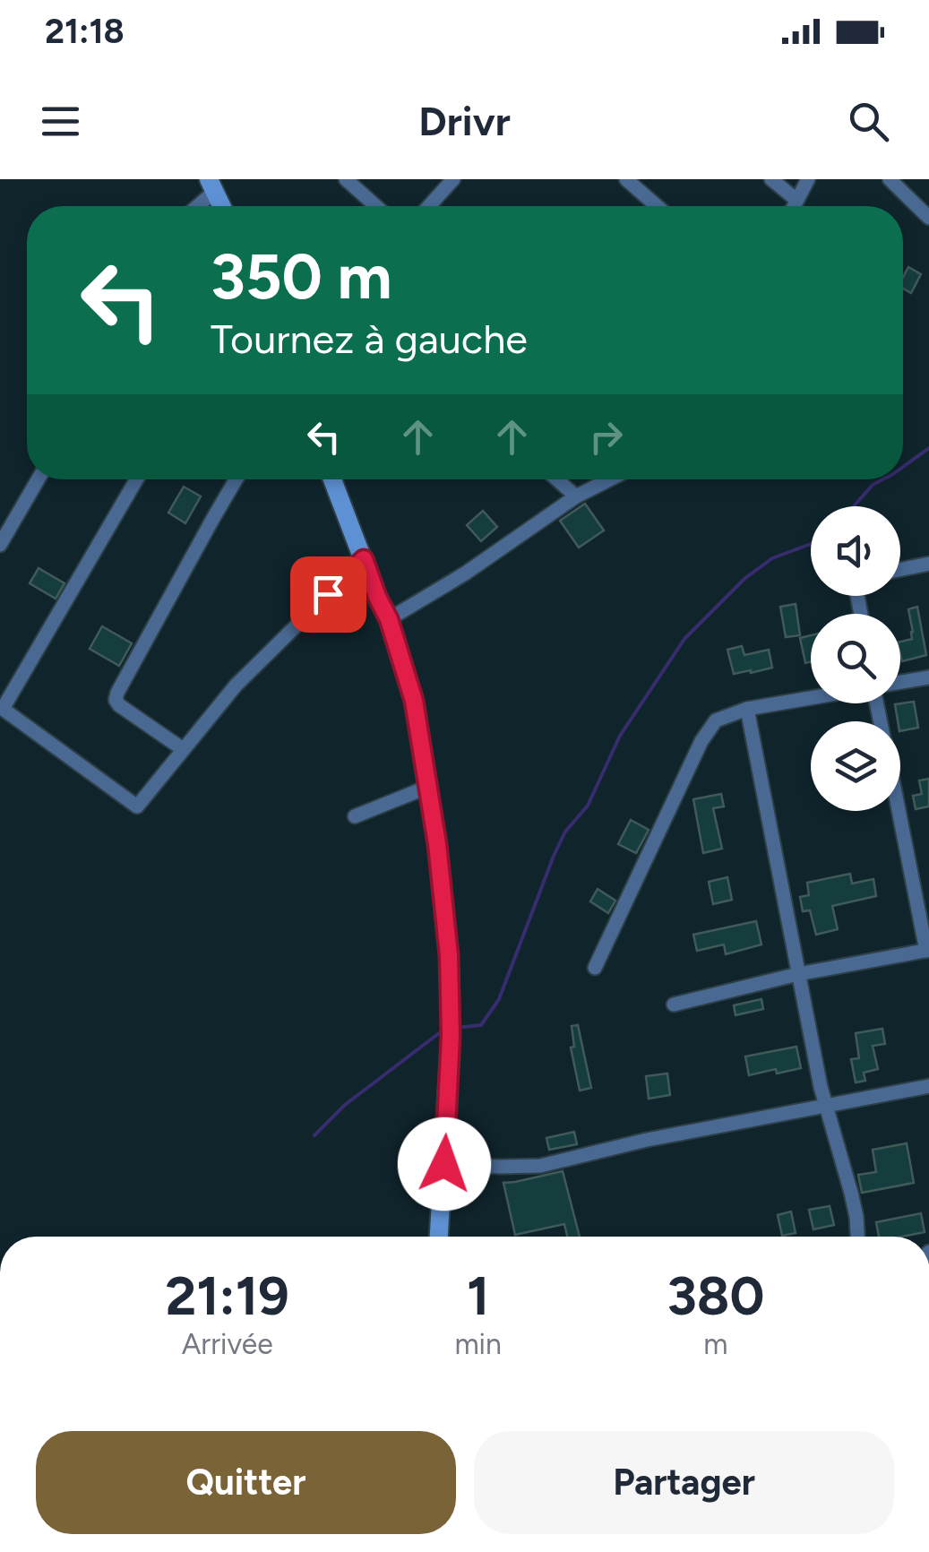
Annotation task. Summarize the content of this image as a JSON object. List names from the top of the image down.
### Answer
{
  "page": {
    "status": "21:18",
    "header": "Drivr",
    "turn": ["350 m", "Tournez à gauche"],
    "eta": [
      "21:19",
      "Arrivée",
      "1",
      "min",
      "380",
      "m"
    ],
    "buttons": ["Quitter", "Partager"]
  }
}
